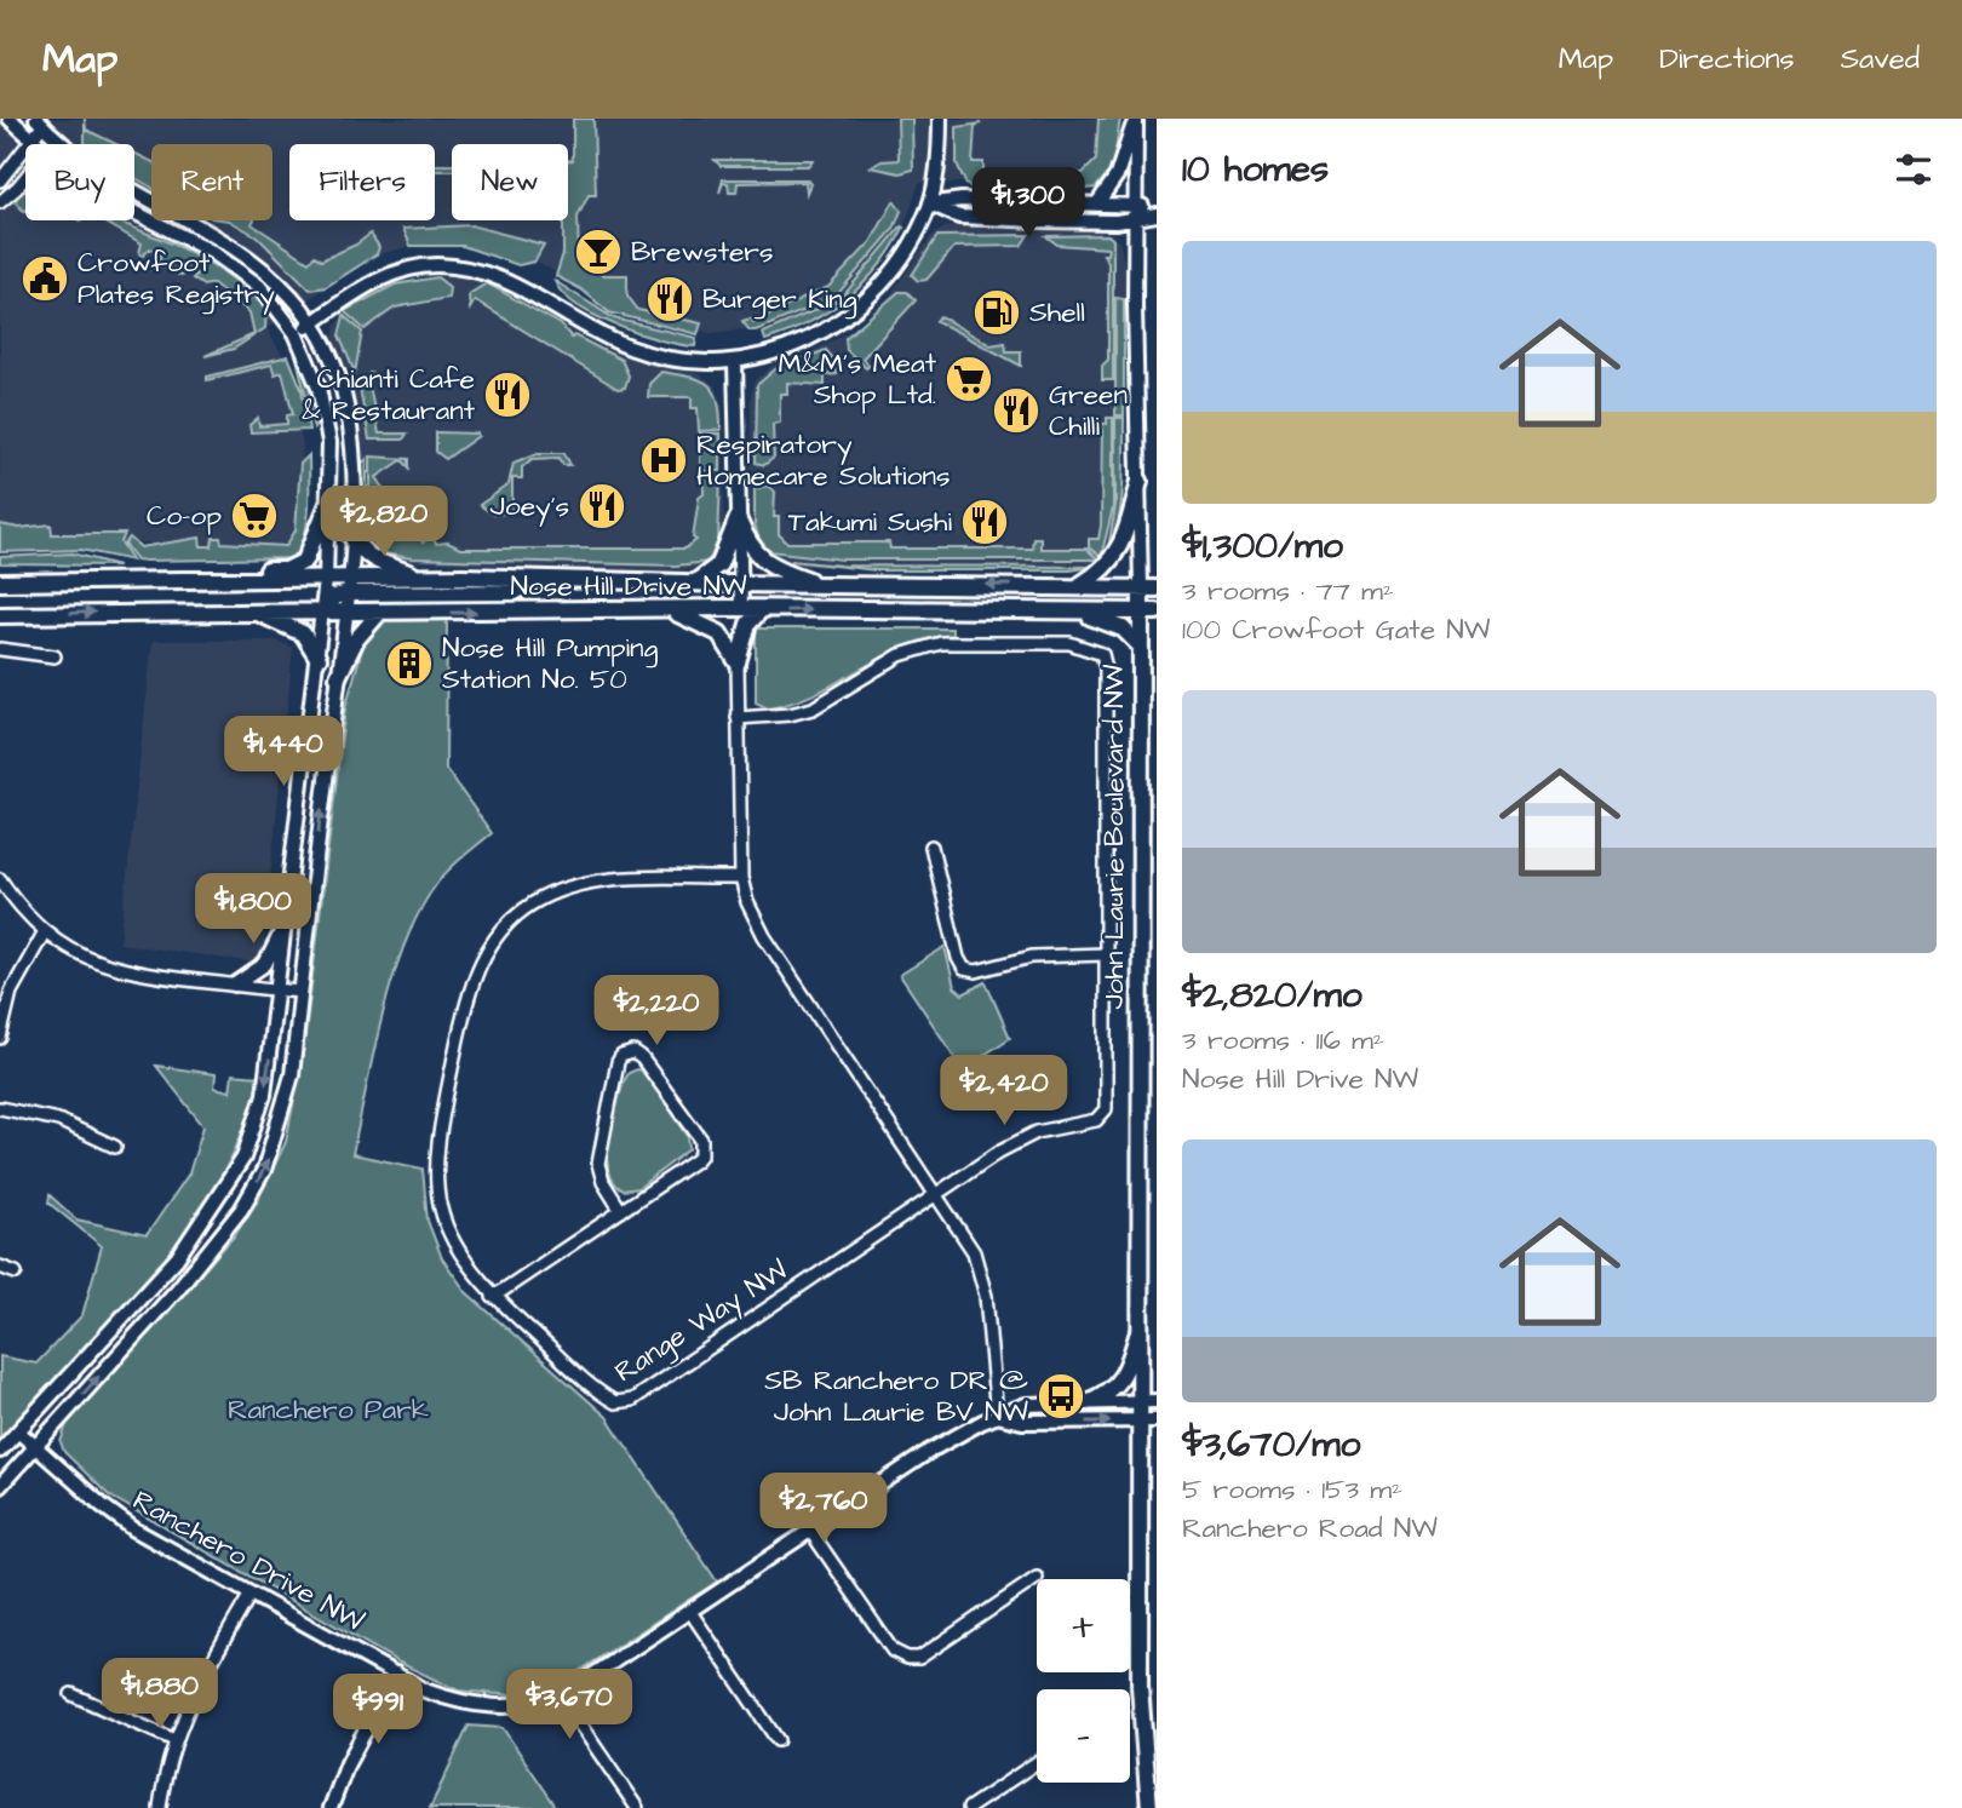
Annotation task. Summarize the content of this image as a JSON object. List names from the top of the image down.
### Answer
{
  "streets": {
    "main road": ["Nose Hill Drive NW", "John Laurie Boulevard NW"],
    "street": ["Range Way NW", "Ranchero Drive NW"]
  },
  "crossings": [
    ["Nose Hill Drive NW", "John Laurie Boulevard NW"],
    ["John Laurie Boulevard NW", "Ranchero Drive NW"]
  ],
  "parks": ["Ranchero Park"],
  "places": {
    "bar": ["Brewsters"],
    "public building": ["Crowfoot Plates Registry"],
    "restaurant": [
      "Burger King",
      "Chianti Cafe & Restaurant",
      "Green Chilli",
      "Joey's",
      "Takumi Sushi"
    ],
    "fuel station": ["Shell"],
    "supermarket": ["M&M's Meat Shop Ltd.", "Co-op"],
    "hospital": ["Respiratory Homecare Solutions"],
    "building": ["Nose Hill Pumping Station No. 50"],
    "bus stop": ["SB Ranchero DR @ John Laurie BV NW"]
  },
  "page": {
    "header": "Map",
    "nav": ["Map", "Directions", "Saved"],
    "heading": "10 homes",
    "chip": [
      "Buy",
      "Rent",
      "Filters",
      "New"
    ],
    "price": [
      "$1,300",
      "$2,820",
      "$1,440",
      "$1,800",
      "$2,220",
      "$2,420",
      "$2,760",
      "$1,880",
      "$3,670",
      "$991"
    ],
    "list": [
      {
        "name": "$1,300/mo",
        "note": "3 rooms · 77 m² · 100 Crowfoot Gate NW"
      },
      {
        "name": "$2,820/mo",
        "note": "3 rooms · 116 m² · Nose Hill Drive NW"
      },
      {
        "name": "$3,670/mo",
        "note": "5 rooms · 153 m² · Ranchero Road NW"
      }
    ],
    "map_buttons": ["+", "−"]
  }
}
